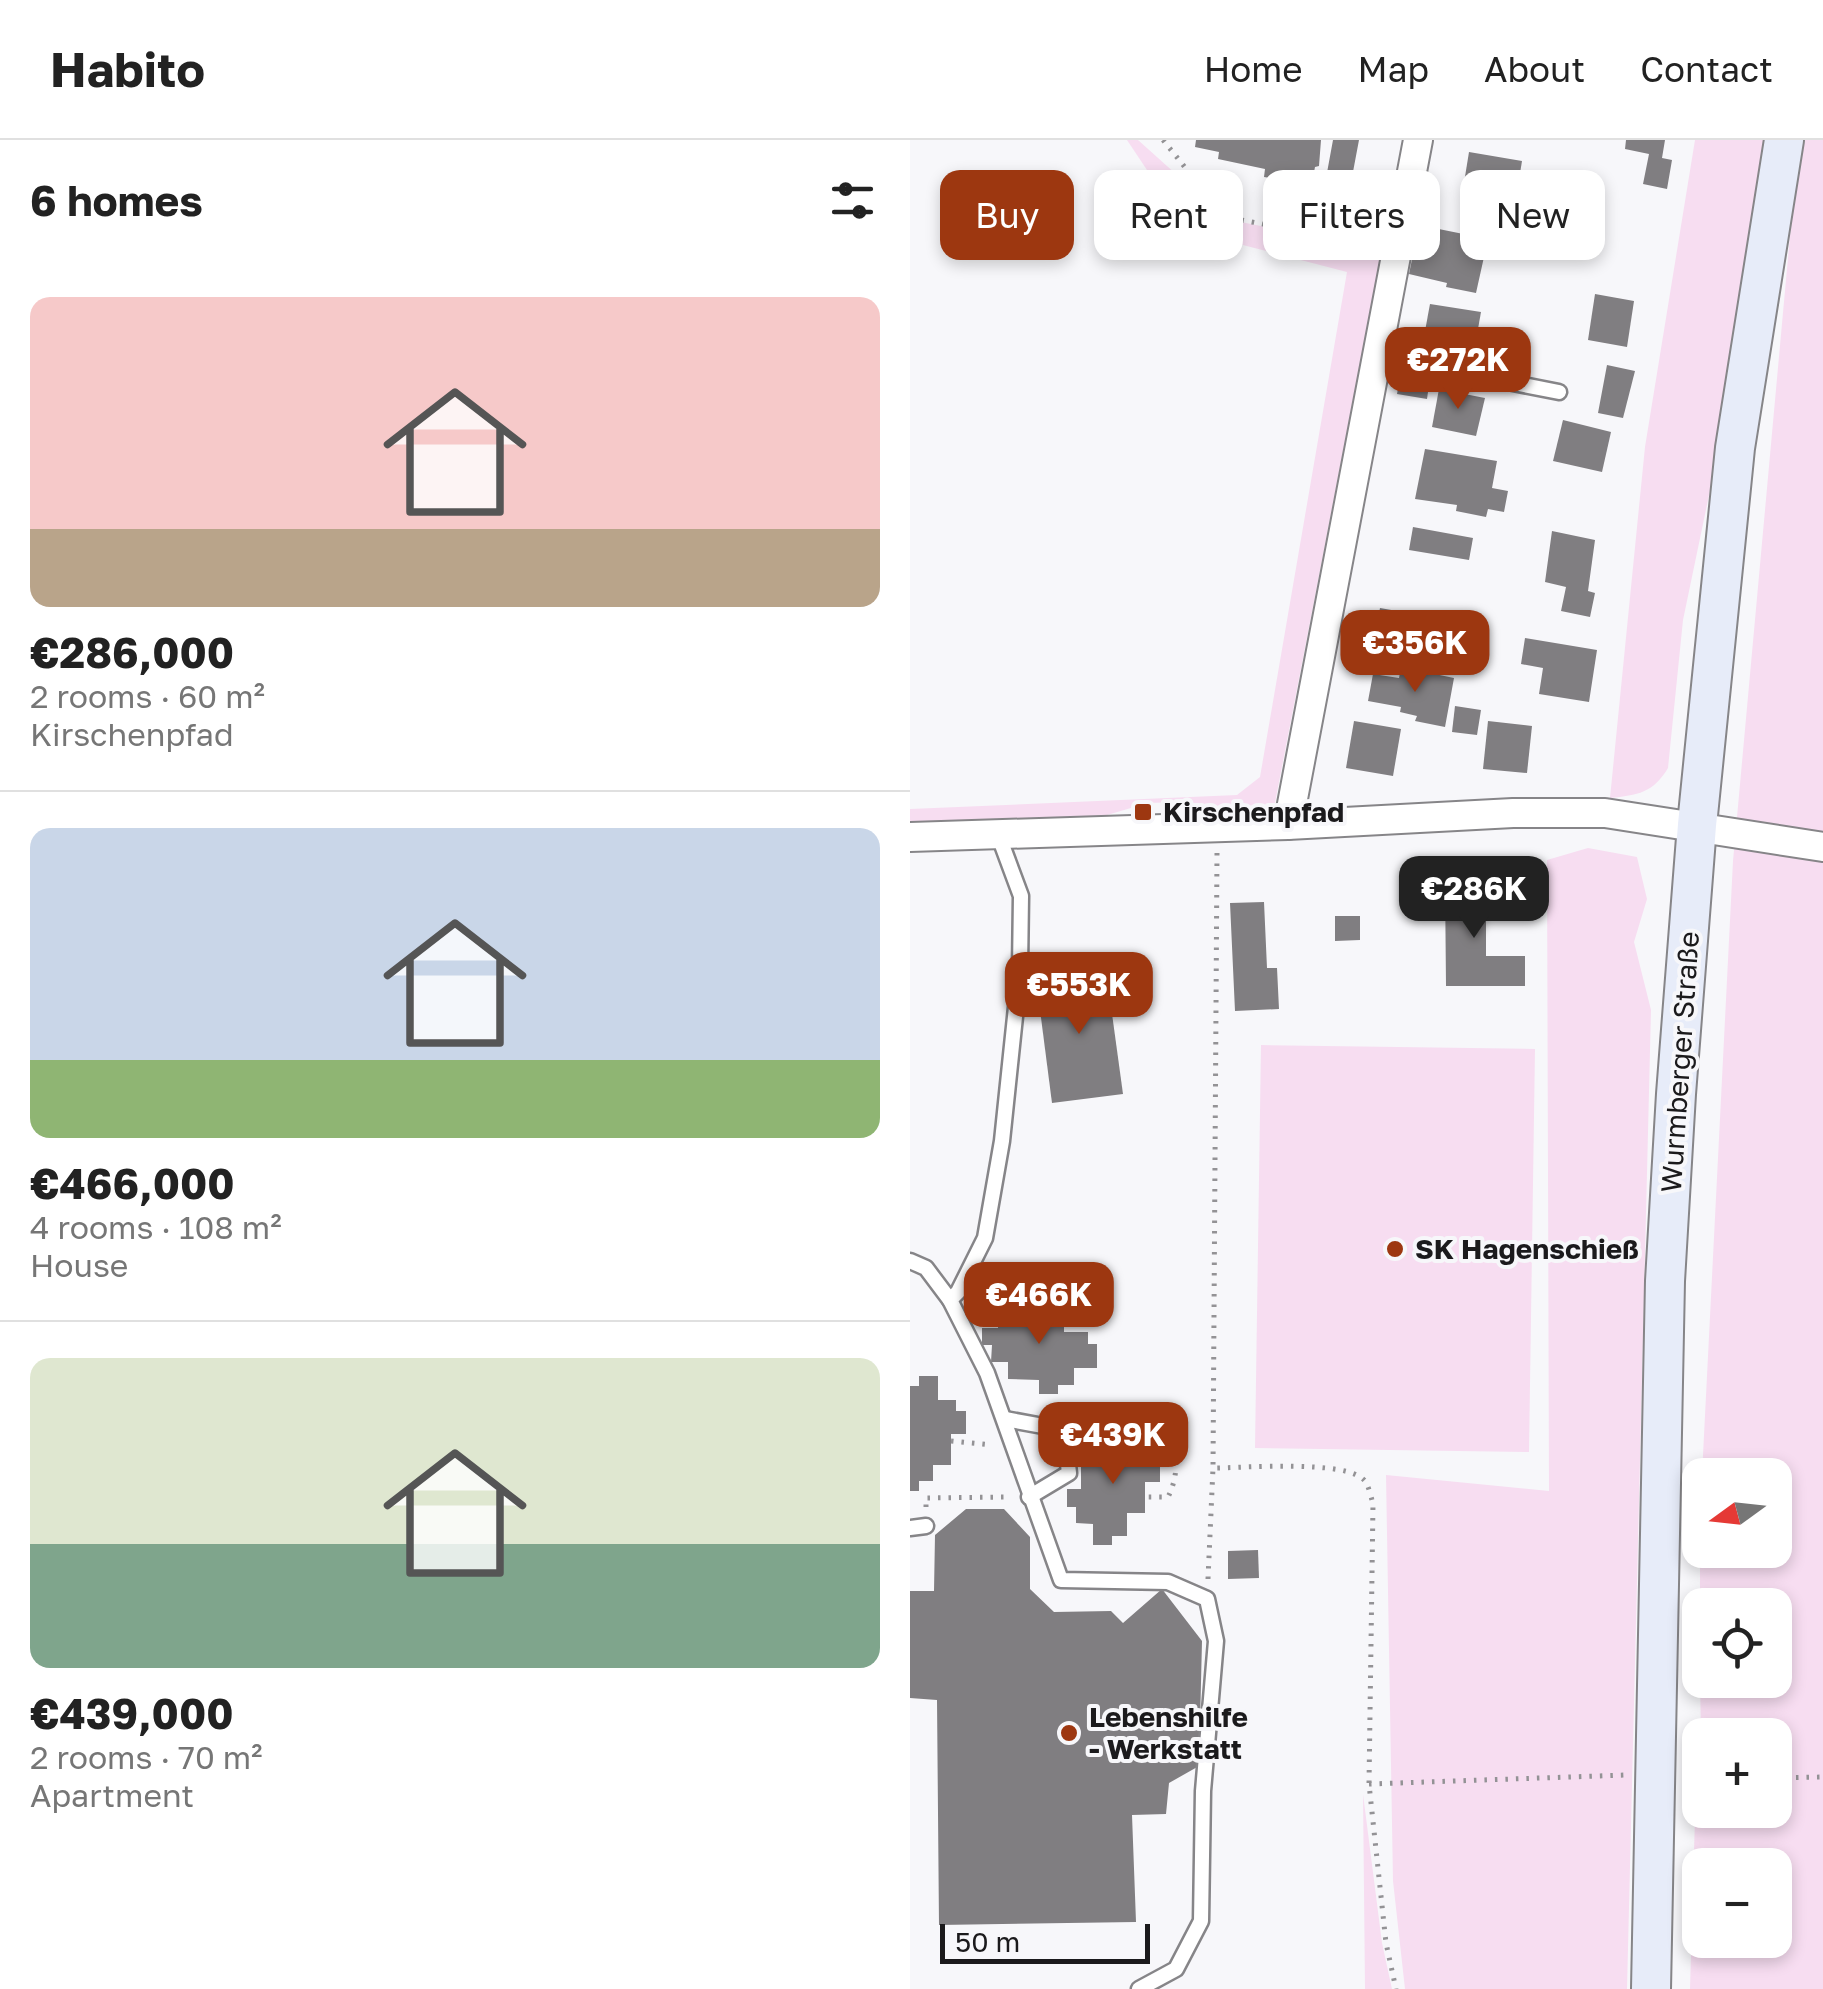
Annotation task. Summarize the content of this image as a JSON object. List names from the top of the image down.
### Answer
{
  "streets": {
    "main road": ["Wurmberger Straße"]
  },
  "places": {
    "transit": ["Kirschenpfad"],
    "other": ["SK Hagenschieß", "Lebenshilfe - Werkstatt"]
  },
  "scale_bar": "50 m",
  "north": "left",
  "page": {
    "header": "Habito",
    "nav": [
      "Home",
      "Map",
      "About",
      "Contact"
    ],
    "heading": "6 homes",
    "chip": [
      "Buy",
      "Rent",
      "Filters",
      "New"
    ],
    "list": [
      {
        "name": "€286,000",
        "note": "2 rooms · 60 m² · Kirschenpfad"
      },
      {
        "name": "€466,000",
        "note": "4 rooms · 108 m² · House"
      },
      {
        "name": "€439,000",
        "note": "2 rooms · 70 m² · Apartment"
      }
    ],
    "price": [
      "€272K",
      "€356K",
      "€286K",
      "€553K",
      "€466K",
      "€439K"
    ],
    "map_buttons": ["+", "−"],
    "scale": "50 m"
  }
}
